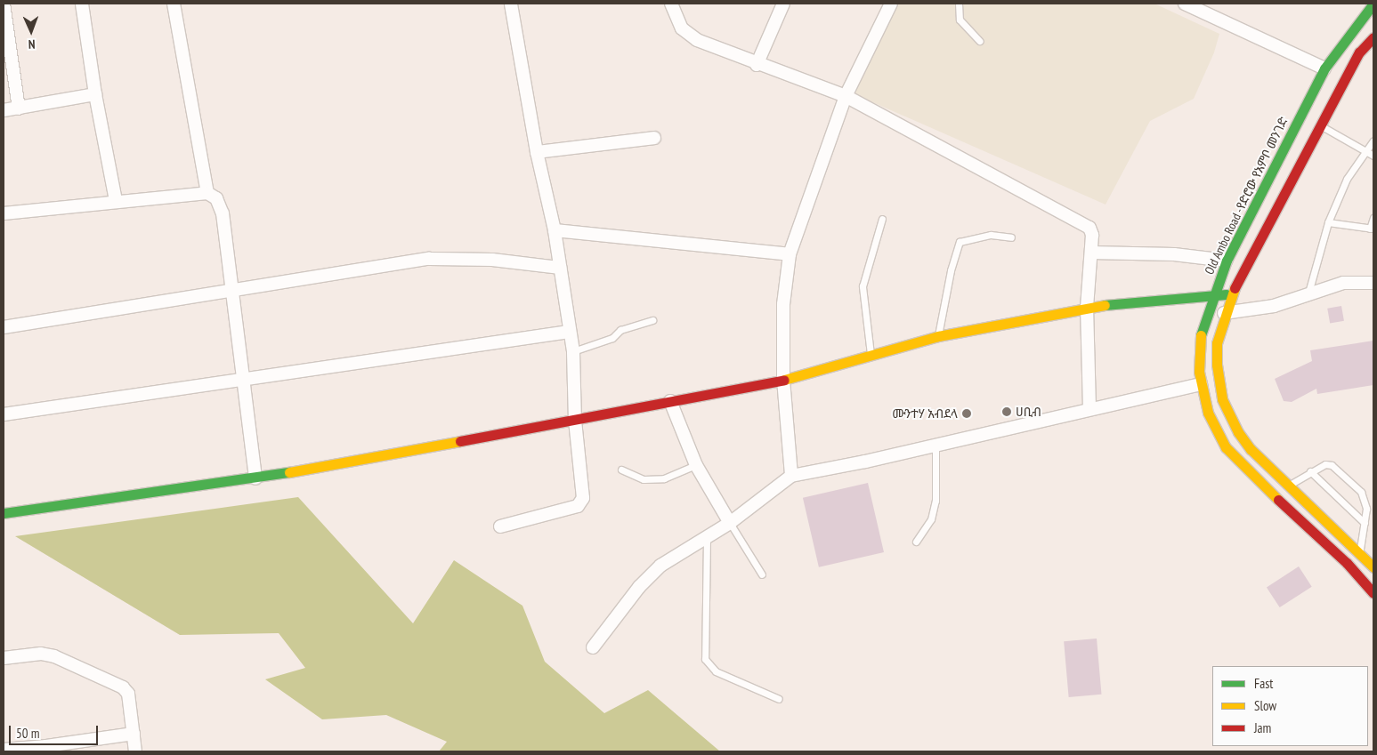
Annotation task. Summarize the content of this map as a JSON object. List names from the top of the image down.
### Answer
{
  "streets": {
    "main road": ["Old Ambo Road -የድሮው የአምቦ መንገድ"]
  },
  "places": ["ሀቢብ", "ሙንተሃ አብደላ"],
  "legend": ["Fast", "Slow", "Jam"],
  "scale_bar": "50 m",
  "north": "bottom"
}
